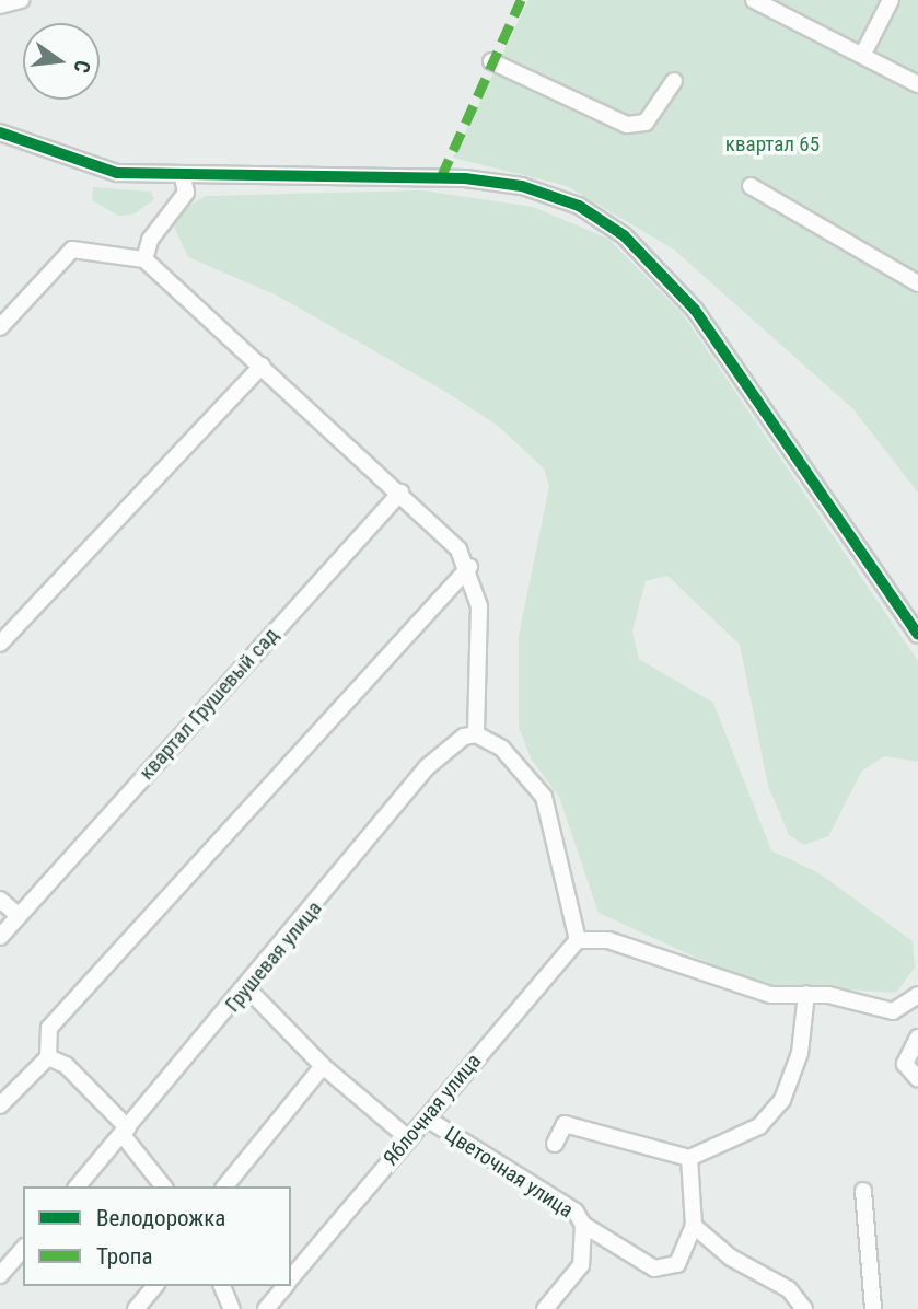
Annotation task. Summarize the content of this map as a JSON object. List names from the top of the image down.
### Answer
{
  "streets": {
    "street": [
      "квартал Грушевый сад",
      "Грушевая улица",
      "Яблочная улица",
      "Цветочная улица"
    ]
  },
  "crossings": [
    ["Яблочная улица", "Цветочная улица"]
  ],
  "parks": ["квартал 65"],
  "legend": ["Велодорожка", "Тропа"],
  "north": "right"
}
